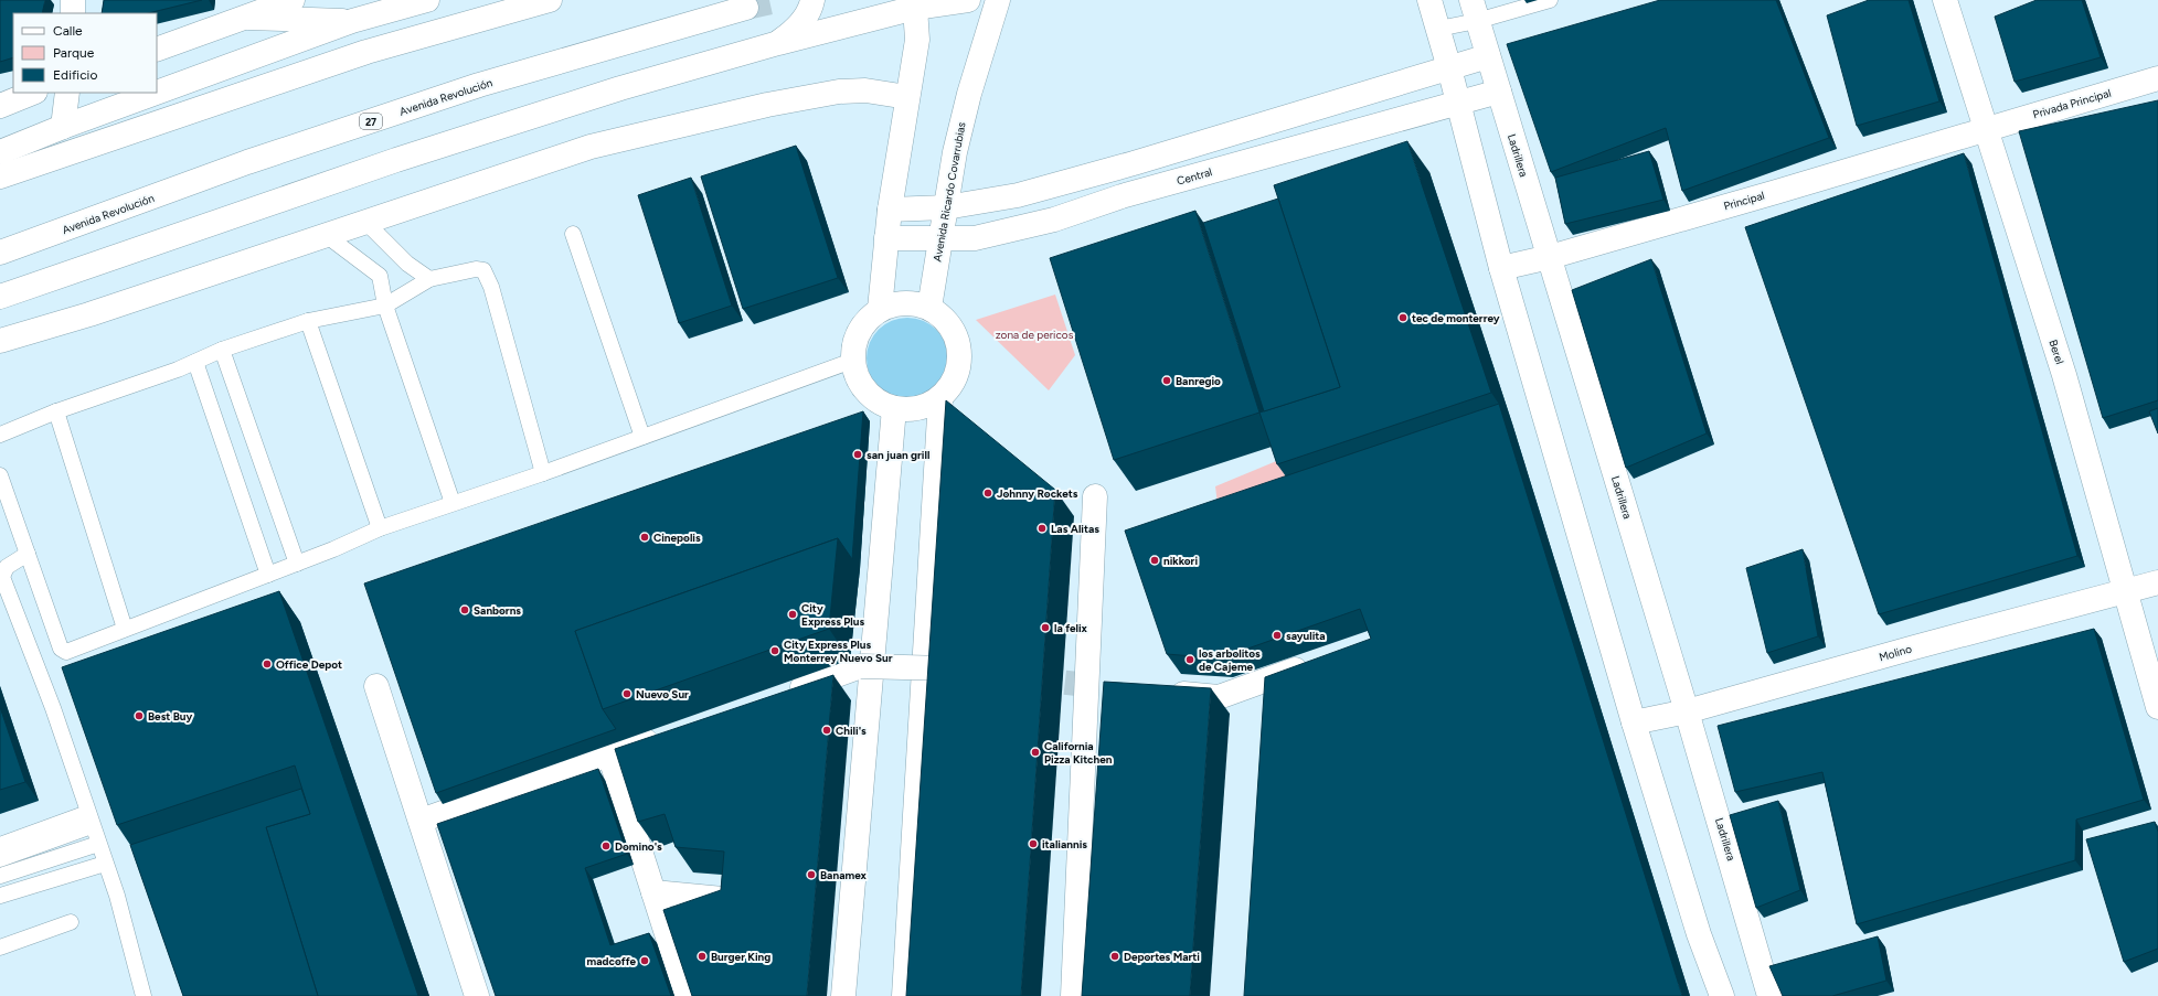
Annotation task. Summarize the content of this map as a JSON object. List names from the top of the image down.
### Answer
{
  "streets": {
    "street": [
      "Avenida Revolución",
      "Privada Principal",
      "27",
      "Ladrillera",
      "Central",
      "Avenida Ricardo Covarrubias",
      "Principal",
      "Berel",
      "Molino"
    ]
  },
  "crossings": [
    ["Privada Principal", "Principal"],
    ["Privada Principal", "Berel"],
    ["Ladrillera", "Central"],
    ["Ladrillera", "Principal"],
    ["Ladrillera", "Molino"],
    ["Central", "Avenida Ricardo Covarrubias"],
    ["Principal", "Berel"],
    ["Berel", "Molino"]
  ],
  "parks": ["zona de pericos"],
  "places": [
    "tec de monterrey",
    "Banregio",
    "san juan grill",
    "Johnny Rockets",
    "Las Alitas",
    "Cinepolis",
    "nikkori",
    "Sanborns",
    "City Express Plus",
    "la felix",
    "sayulita",
    "City Express Plus Monterrey Nuevo Sur",
    "los arbolitos de Cajeme",
    "Office Depot",
    "Nuevo Sur",
    "Best Buy",
    "Chili's",
    "California Pizza Kitchen",
    "italiannis",
    "Domino's",
    "Banamex",
    "Burger King",
    "Deportes Marti",
    "madcoffe"
  ],
  "legend": ["Calle", "Parque", "Edificio"]
}
